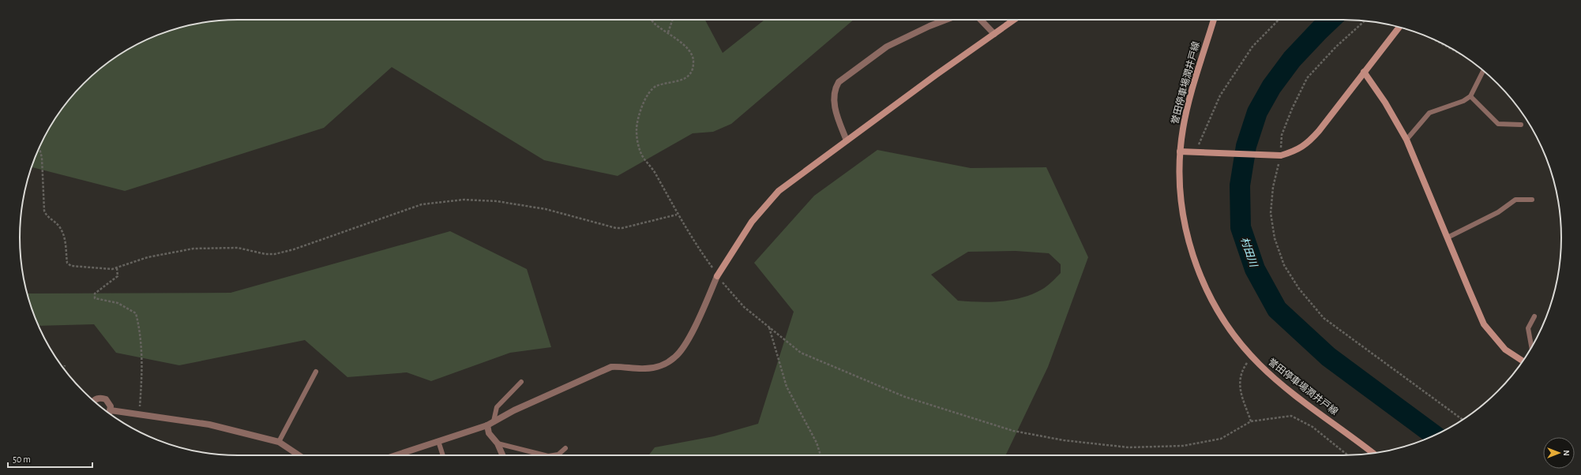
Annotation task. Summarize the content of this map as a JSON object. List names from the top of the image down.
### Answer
{
  "streets": {
    "street": ["誉田停車場潤井戸線"]
  },
  "water": ["村田川"],
  "scale_bar": "50 m",
  "north": "right"
}
